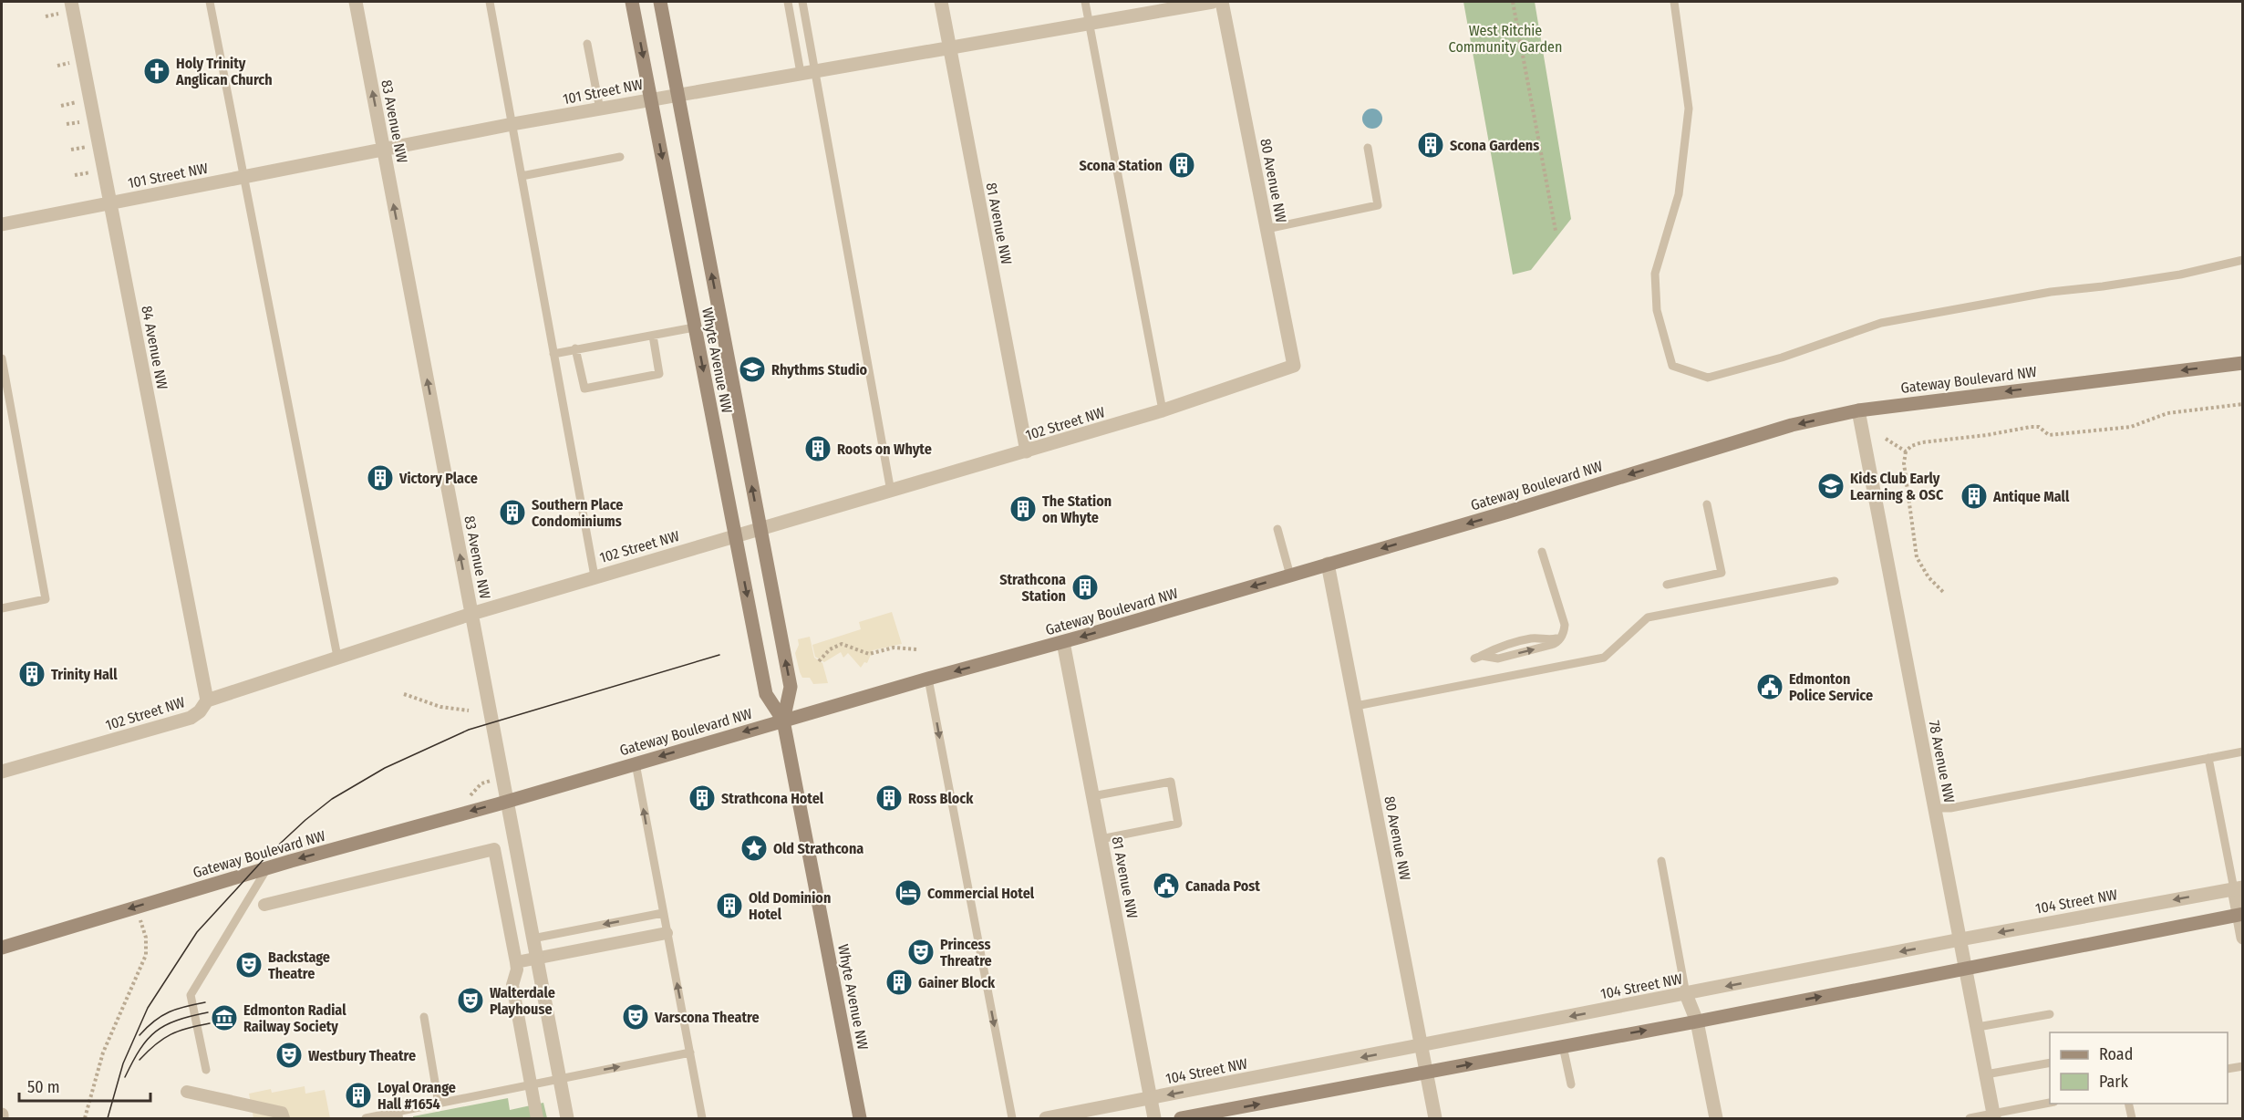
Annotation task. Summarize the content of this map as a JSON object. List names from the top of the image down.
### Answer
{
  "streets": {
    "main road": ["Whyte Avenue NW", "Gateway Boulevard NW"],
    "street": [
      "101 Street NW",
      "83 Avenue NW",
      "80 Avenue NW",
      "81 Avenue NW",
      "84 Avenue NW",
      "102 Street NW",
      "78 Avenue NW",
      "104 Street NW"
    ]
  },
  "crossings": [
    ["101 Street NW", "83 Avenue NW"],
    ["101 Street NW", "81 Avenue NW"],
    ["101 Street NW", "84 Avenue NW"],
    ["101 Street NW", "Whyte Avenue NW"],
    ["83 Avenue NW", "Gateway Boulevard NW"],
    ["83 Avenue NW", "102 Street NW"],
    ["80 Avenue NW", "Gateway Boulevard NW"],
    ["80 Avenue NW", "102 Street NW"],
    ["80 Avenue NW", "104 Street NW"],
    ["81 Avenue NW", "Gateway Boulevard NW"],
    ["81 Avenue NW", "102 Street NW"],
    ["81 Avenue NW", "104 Street NW"],
    ["84 Avenue NW", "102 Street NW"],
    ["Whyte Avenue NW", "Gateway Boulevard NW"],
    ["Whyte Avenue NW", "102 Street NW"],
    ["Gateway Boulevard NW", "78 Avenue NW"],
    ["78 Avenue NW", "104 Street NW"]
  ],
  "one_way": ["83 Avenue NW", "Gateway Boulevard NW", "104 Street NW"],
  "parks": ["West Ritchie Community Garden"],
  "places": {
    "church": ["Holy Trinity Anglican Church"],
    "building": [
      "Scona Gardens",
      "Scona Station",
      "Roots on Whyte",
      "Victory Place",
      "Antique Mall",
      "The Station on Whyte",
      "Southern Place Condominiums",
      "Strathcona Station",
      "Trinity Hall",
      "Strathcona Hotel",
      "Ross Block",
      "Old Dominion Hotel",
      "Gainer Block",
      "Loyal Orange Hall #1654"
    ],
    "school or university": ["Rhythms Studio", "Kids Club Early Learning & OSC"],
    "public building": ["Edmonton Police Service", "Canada Post"],
    "place": ["Old Strathcona"],
    "hotel": ["Commercial Hotel"],
    "theatre": [
      "Princess Threatre",
      "Backstage Theatre",
      "Walterdale Playhouse",
      "Varscona Theatre",
      "Westbury Theatre"
    ],
    "museum": ["Edmonton Radial Railway Society"]
  },
  "legend": ["Road", "Park"],
  "scale_bar": "50 m"
}
